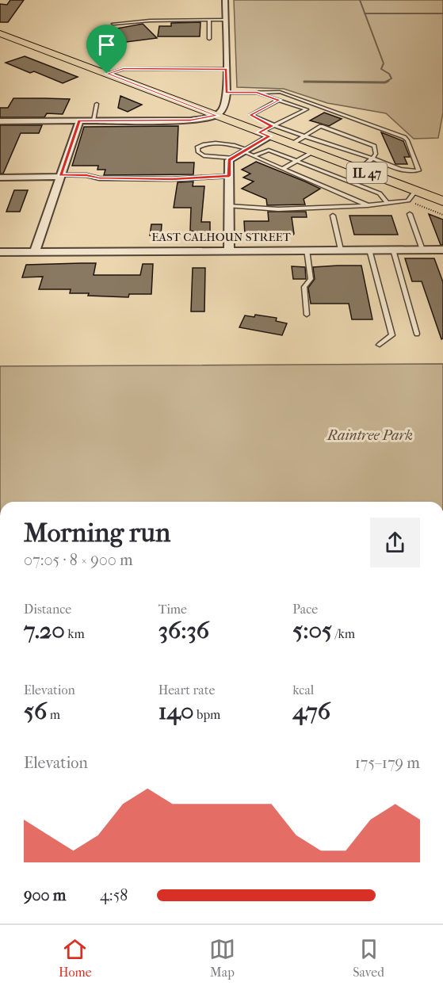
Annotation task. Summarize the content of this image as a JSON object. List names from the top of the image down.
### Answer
{
  "streets": {
    "main road": ["IL 47"],
    "street": ["EAST CALHOUN STREET"]
  },
  "parks": ["Raintree Park"],
  "page": {
    "heading": ["Morning run", "07:05 · 8 × 900 m"],
    "stats": [
      ["Distance", "7.20 km"],
      ["Time", "36:36"],
      ["Pace", "5:05 /km"],
      ["Elevation", "56 m"],
      ["Heart rate", "140 bpm"],
      ["kcal", "476"]
    ],
    "chart": ["Elevation", "175–179 m"],
    "list": [
      {
        "name": "900 m",
        "note": "4:58"
      }
    ],
    "tabs": ["Home", "Map", "Saved"]
  }
}
